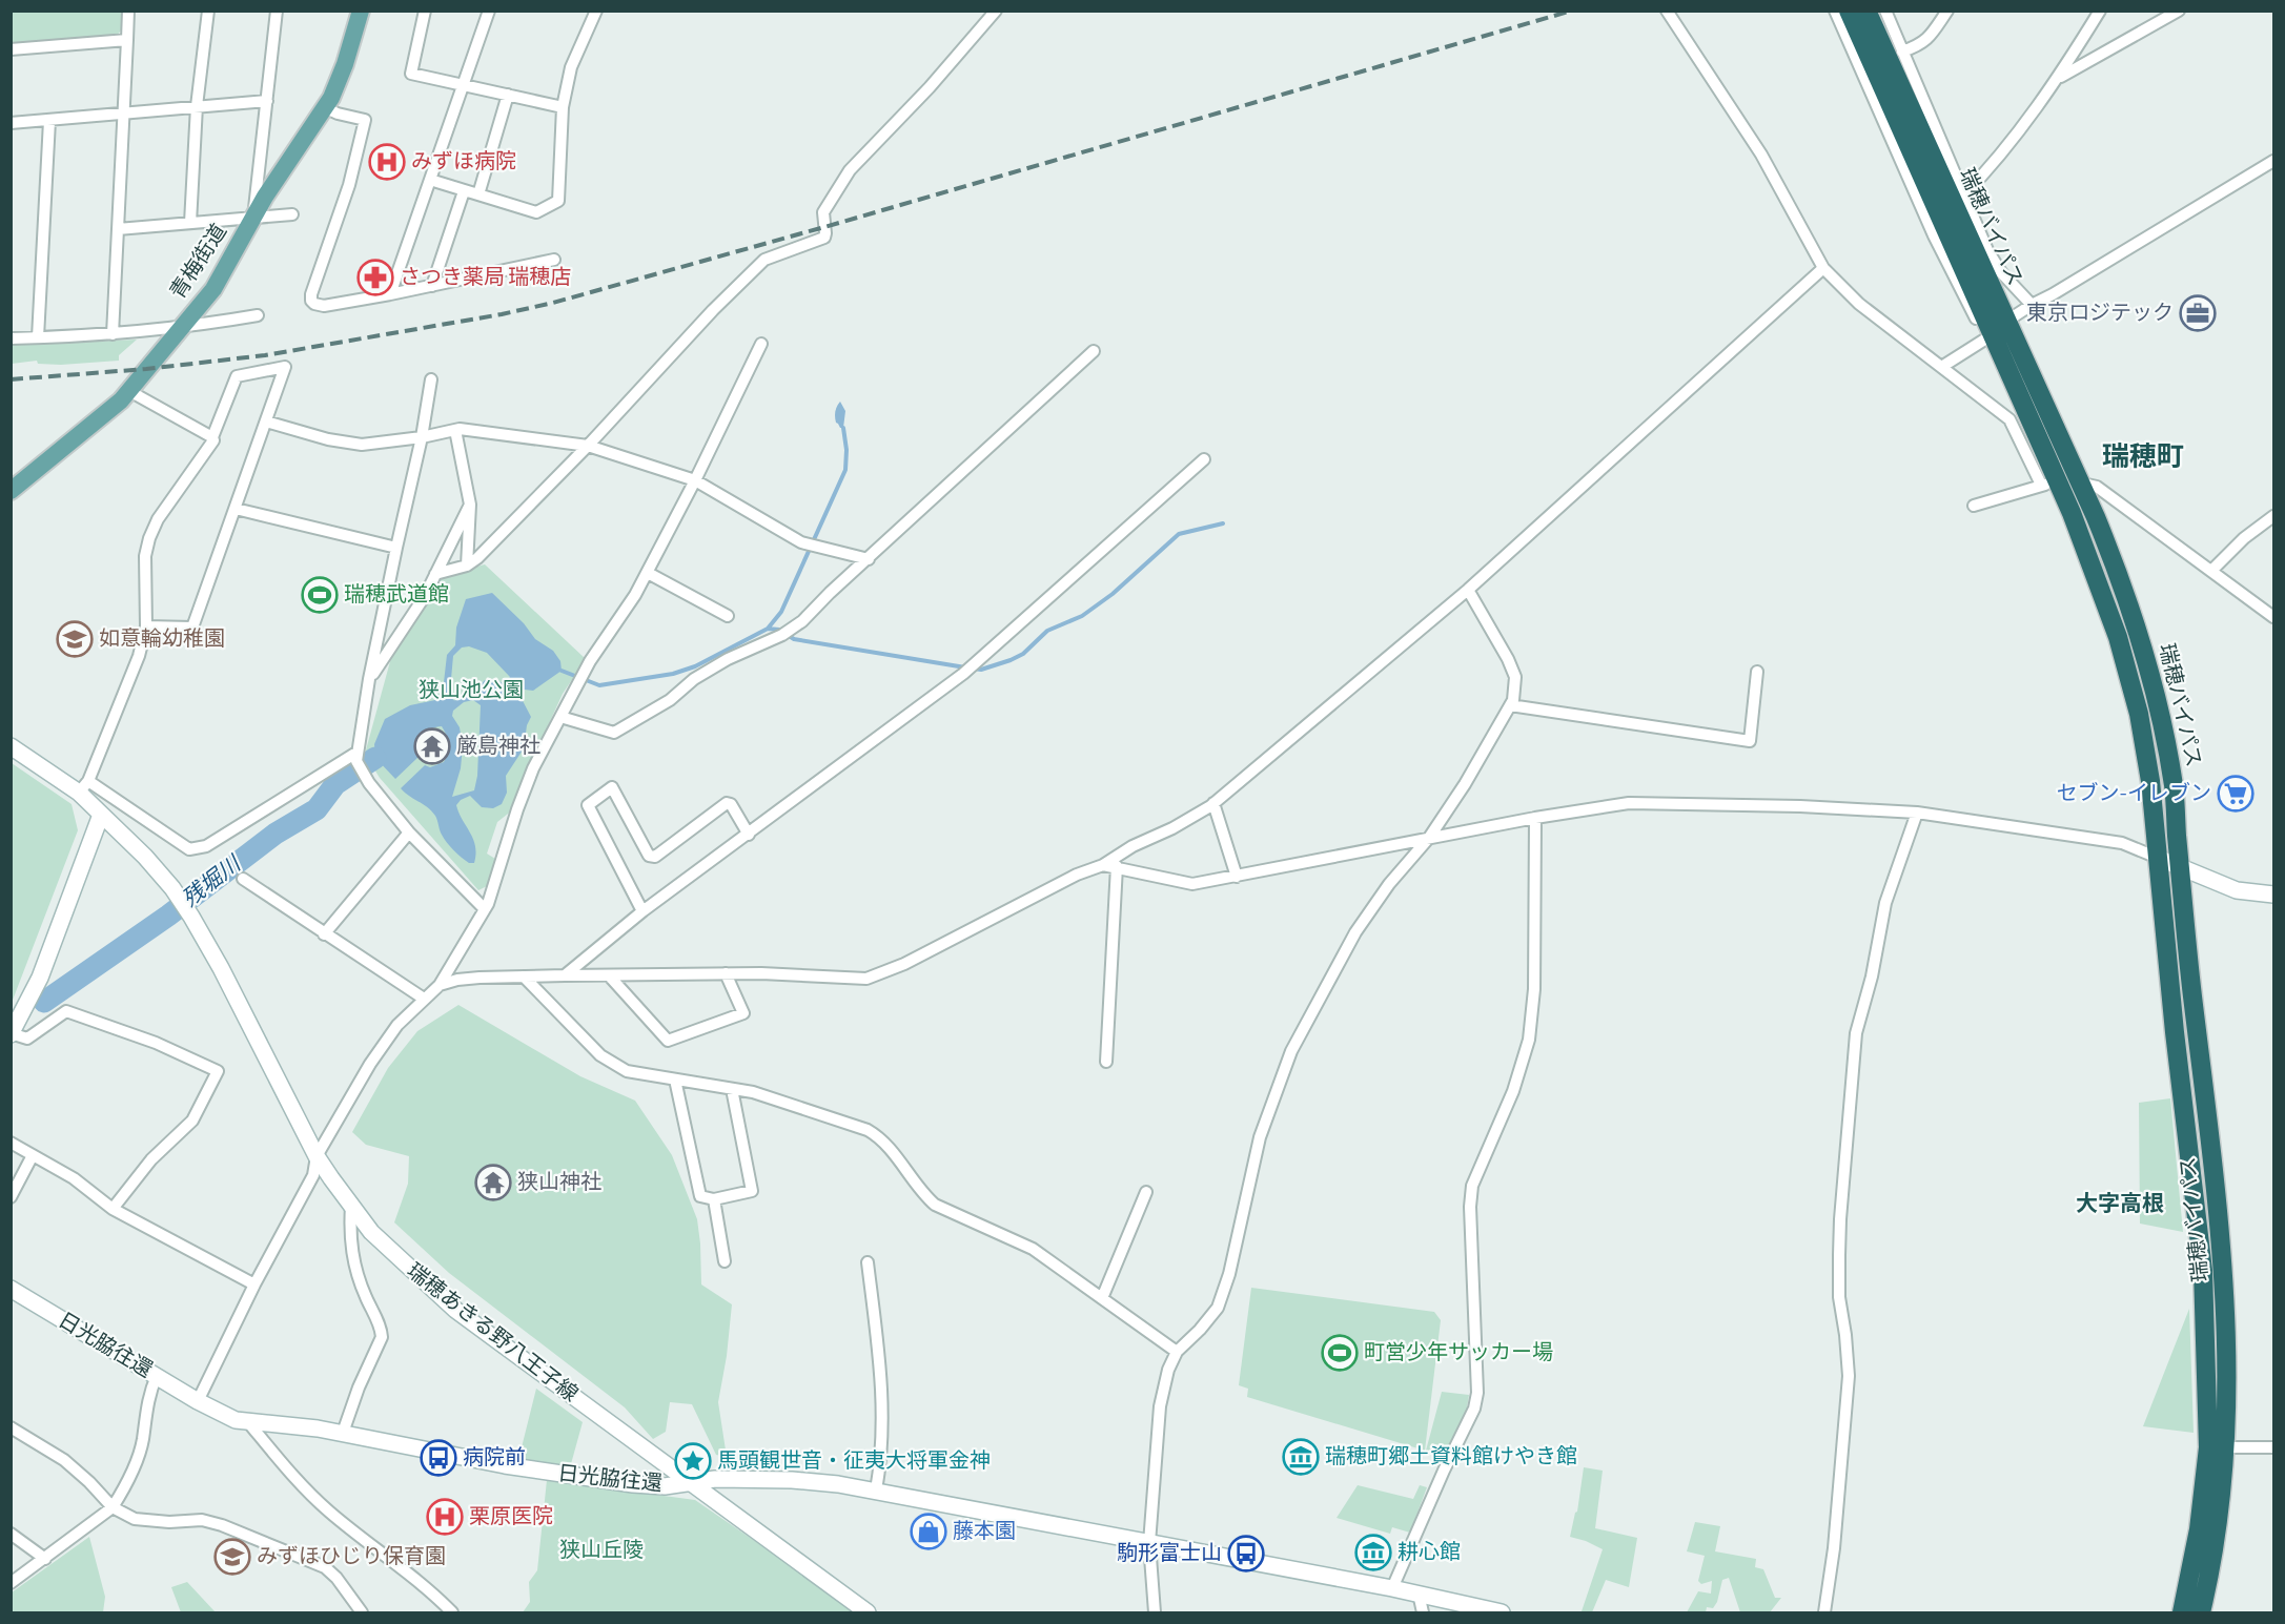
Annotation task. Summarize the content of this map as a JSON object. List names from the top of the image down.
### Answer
{
  "streets": {
    "highway": ["瑞穂バイパス"],
    "main road": ["青梅街道"],
    "street": ["瑞穂あきる野八王子線", "日光脇往還"]
  },
  "crossings": [
    ["瑞穂あきる野八王子線", "日光脇往還"]
  ],
  "districts": ["瑞穂町", "大字高根"],
  "water": ["残堀川"],
  "parks": ["狭山池公園", "狭山丘陵"],
  "places": {
    "hospital": ["みずほ病院", "栗原医院"],
    "pharmacy": ["さつき薬局 瑞穂店"],
    "office": ["東京ロジテック"],
    "sports": ["瑞穂武道館", "町営少年サッカー場"],
    "school or university": ["如意輪幼稚園", "みずほひじり保育園"],
    "temple": ["厳島神社", "狭山神社"],
    "supermarket": ["セブン-イレブン"],
    "museum": ["瑞穂町郷土資料館けやき館", "耕心館"],
    "bus stop": ["病院前", "駒形富士山"],
    "place": ["馬頭観世音・征夷大将軍金神"],
    "shop": ["藤本園"]
  }
}
